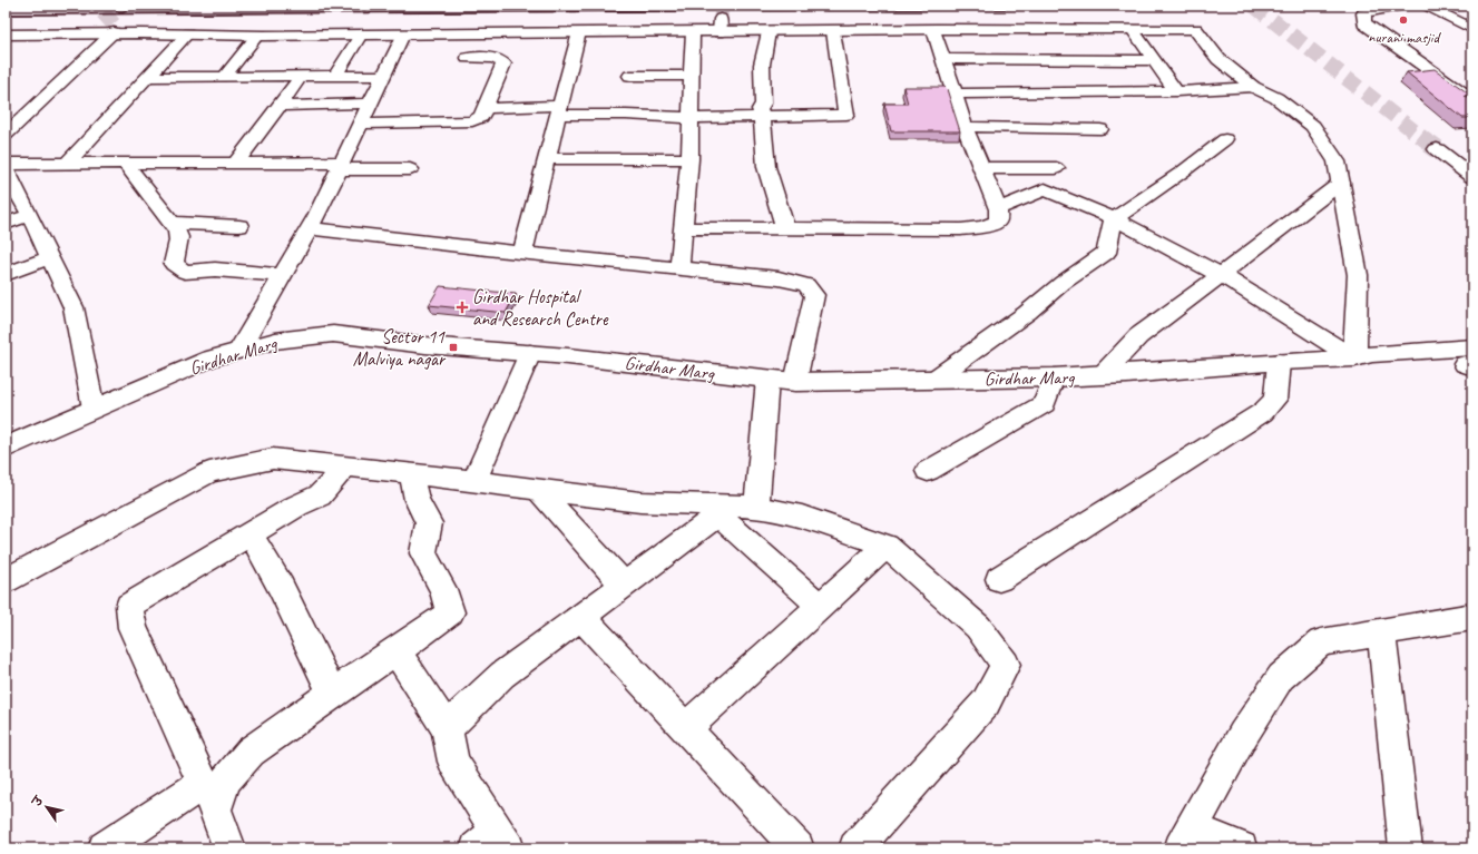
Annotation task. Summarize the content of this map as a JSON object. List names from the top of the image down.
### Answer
{
  "streets": {
    "street": ["Girdhar Marg"]
  },
  "places": {
    "other": ["nurani masjid"],
    "health": ["Girdhar Hospital and Research Centre"],
    "transit": ["Sector 11 Malviya nagar"]
  },
  "north": "top left"
}
